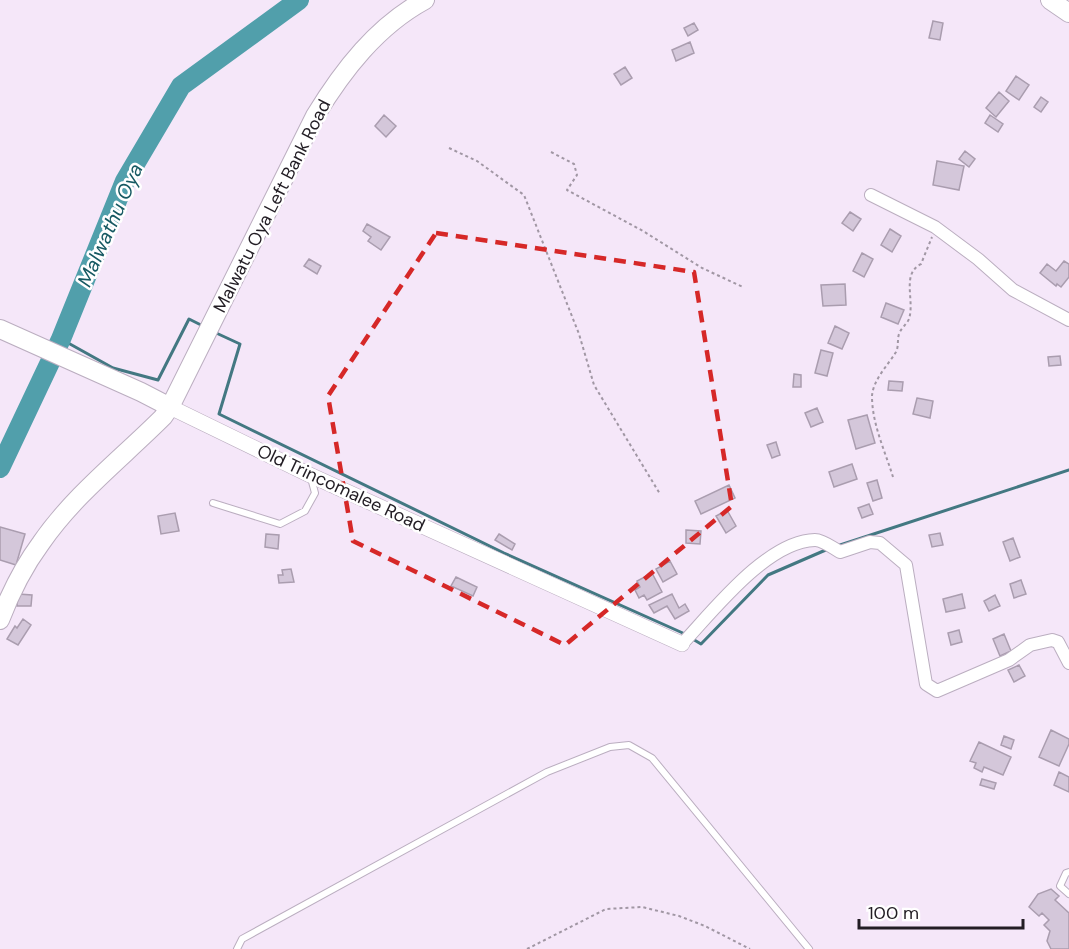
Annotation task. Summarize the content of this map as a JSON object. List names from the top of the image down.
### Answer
{
  "streets": {
    "main road": ["Malwatu Oya Left Bank Road", "Old Trincomalee Road"]
  },
  "crossings": [
    ["Malwatu Oya Left Bank Road", "Old Trincomalee Road"]
  ],
  "water": ["Malwathu Oya"],
  "scale_bar": "100 m"
}
